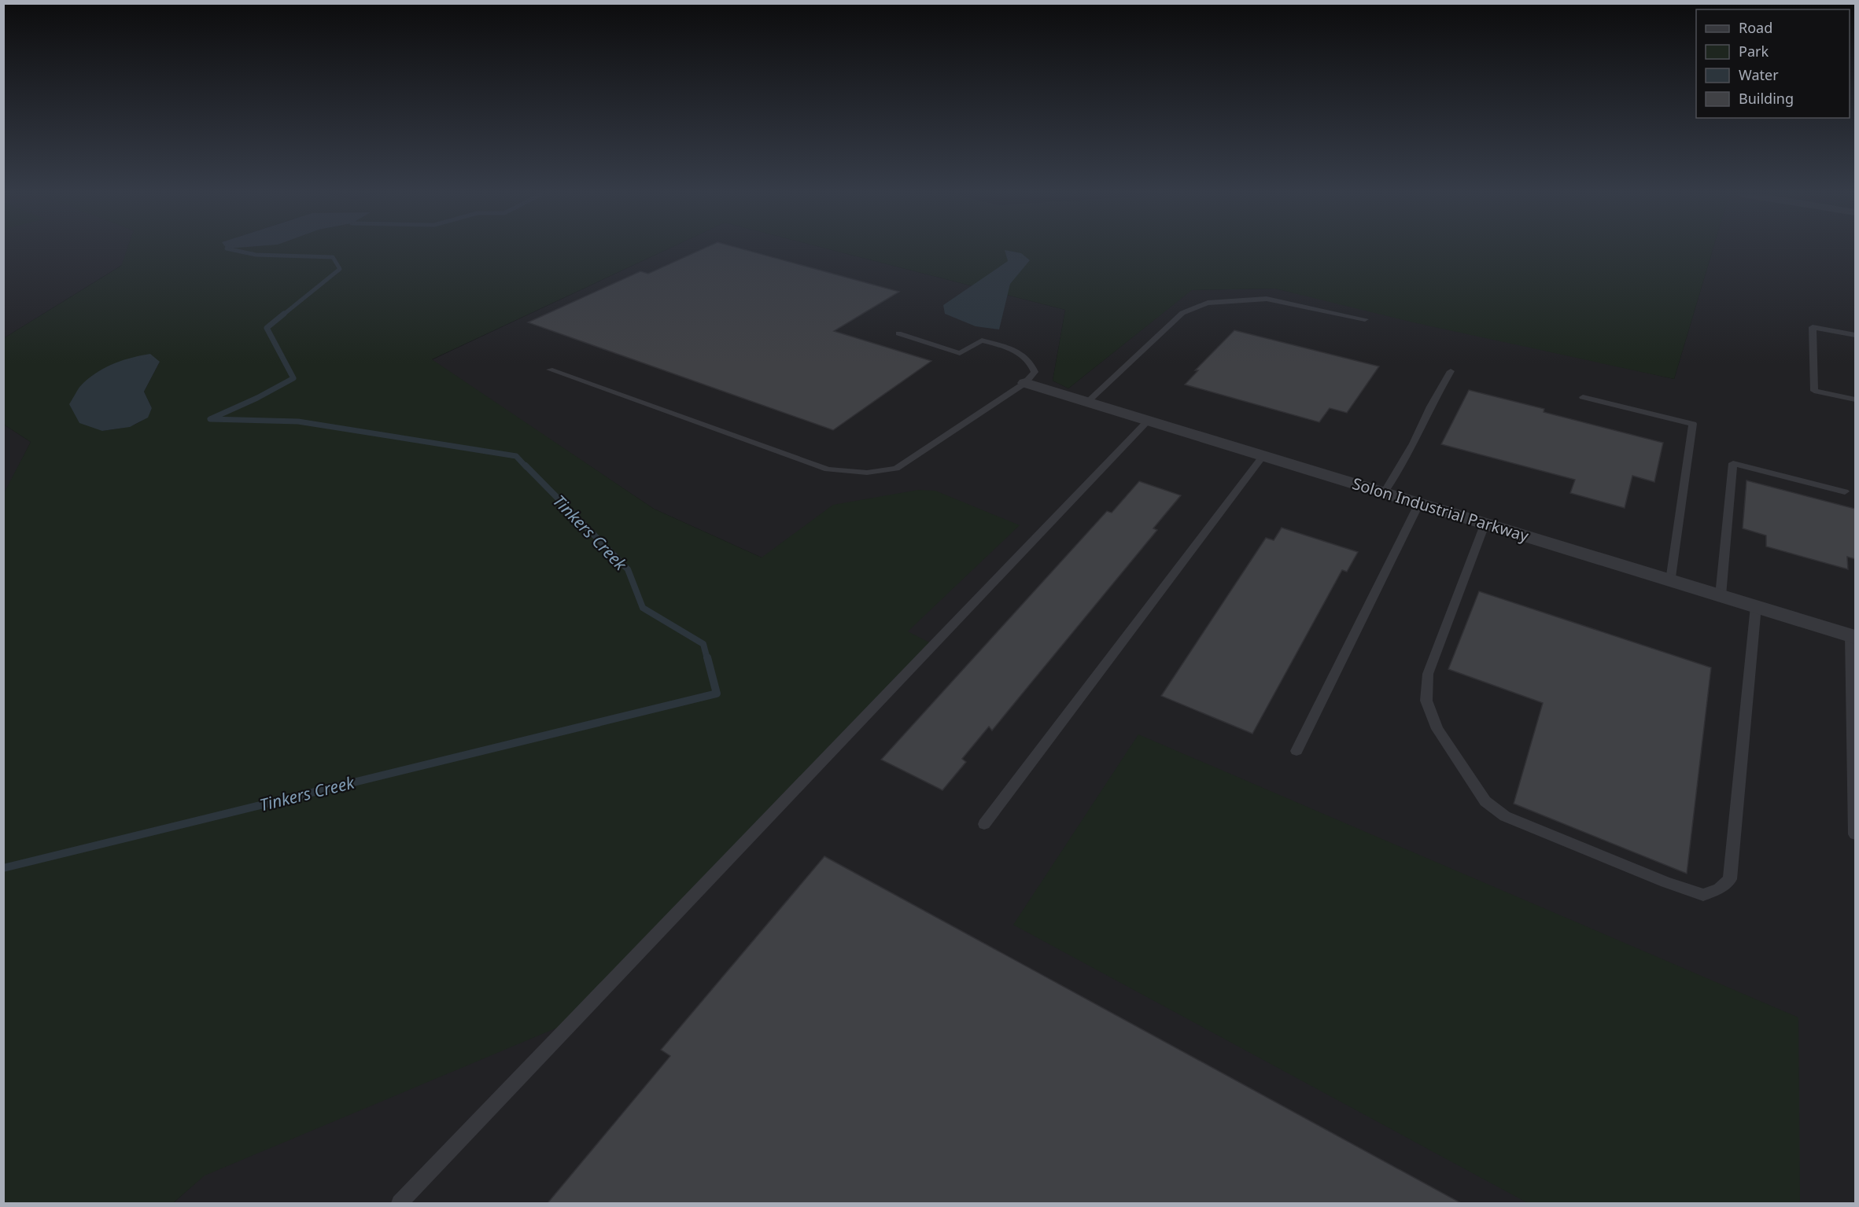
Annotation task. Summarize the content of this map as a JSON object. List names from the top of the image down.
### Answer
{
  "streets": {
    "street": ["Solon Industrial Parkway"]
  },
  "water": ["Tinkers Creek"],
  "legend": [
    "Road",
    "Park",
    "Water",
    "Building"
  ]
}
